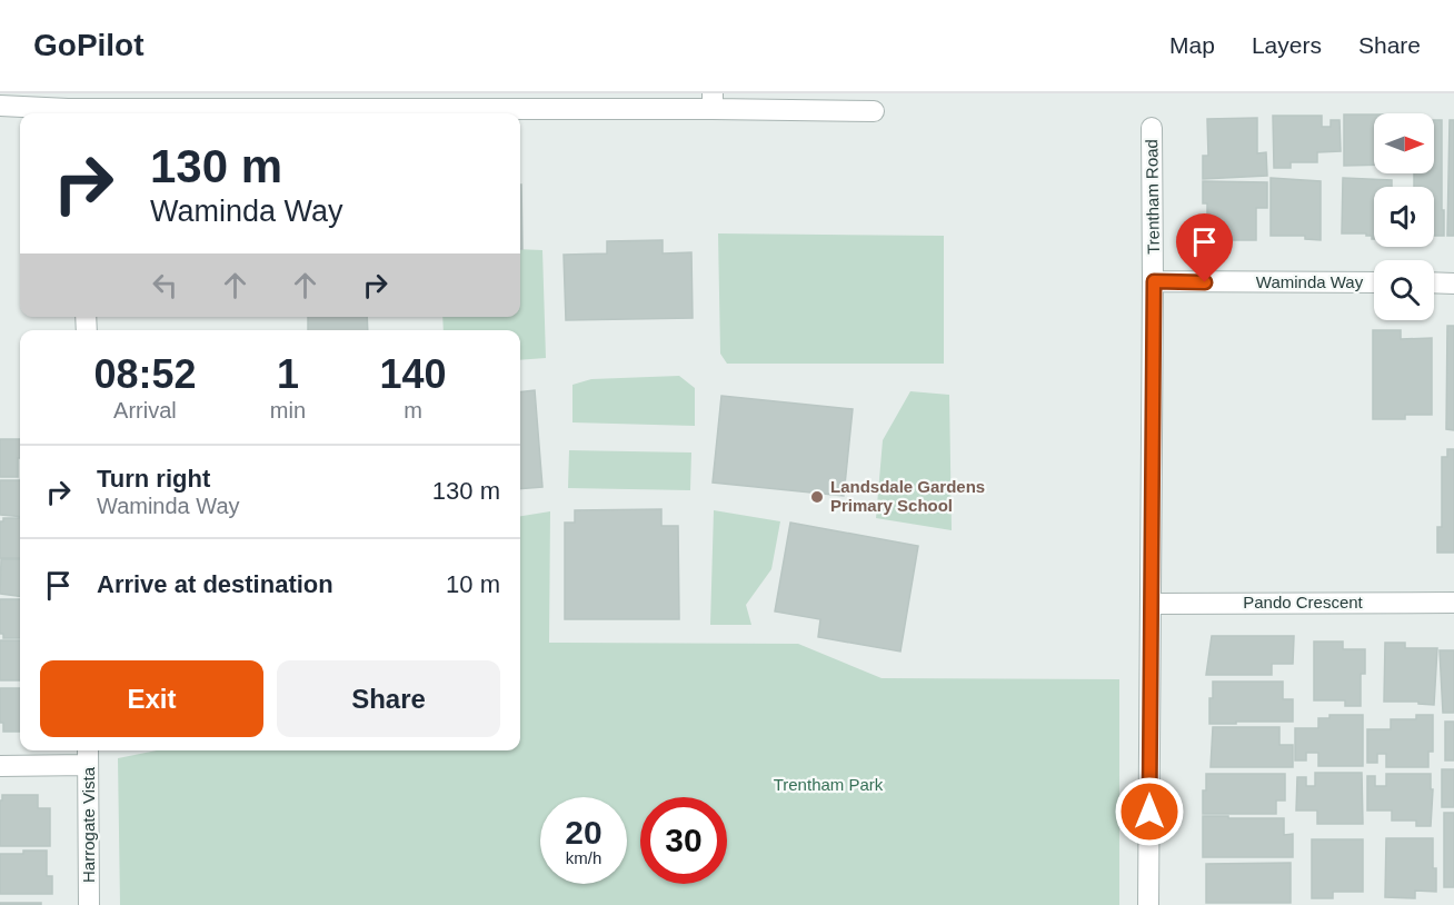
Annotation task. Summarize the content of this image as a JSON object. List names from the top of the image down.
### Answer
{
  "streets": {
    "street": [
      "Trentham Road",
      "Waminda Way",
      "Pando Crescent",
      "Harrogate Vista"
    ]
  },
  "crossings": [
    ["Trentham Road", "Waminda Way"],
    ["Trentham Road", "Pando Crescent"]
  ],
  "parks": ["Trentham Park"],
  "places": ["Landsdale Gardens Primary School"],
  "north": "right",
  "page": {
    "header": "GoPilot",
    "nav": ["Map", "Layers", "Share"],
    "turn": ["130 m", "Waminda Way"],
    "eta": [
      "08:52",
      "Arrival",
      "1",
      "min",
      "140",
      "m"
    ],
    "list": [
      {
        "name": "Turn right",
        "note": "Waminda Way",
        "value": "130 m"
      },
      {
        "name": "Arrive at destination",
        "value": "10 m"
      }
    ],
    "buttons": ["Exit", "Share"],
    "speed": "20 km/h",
    "limit": "30"
  }
}
